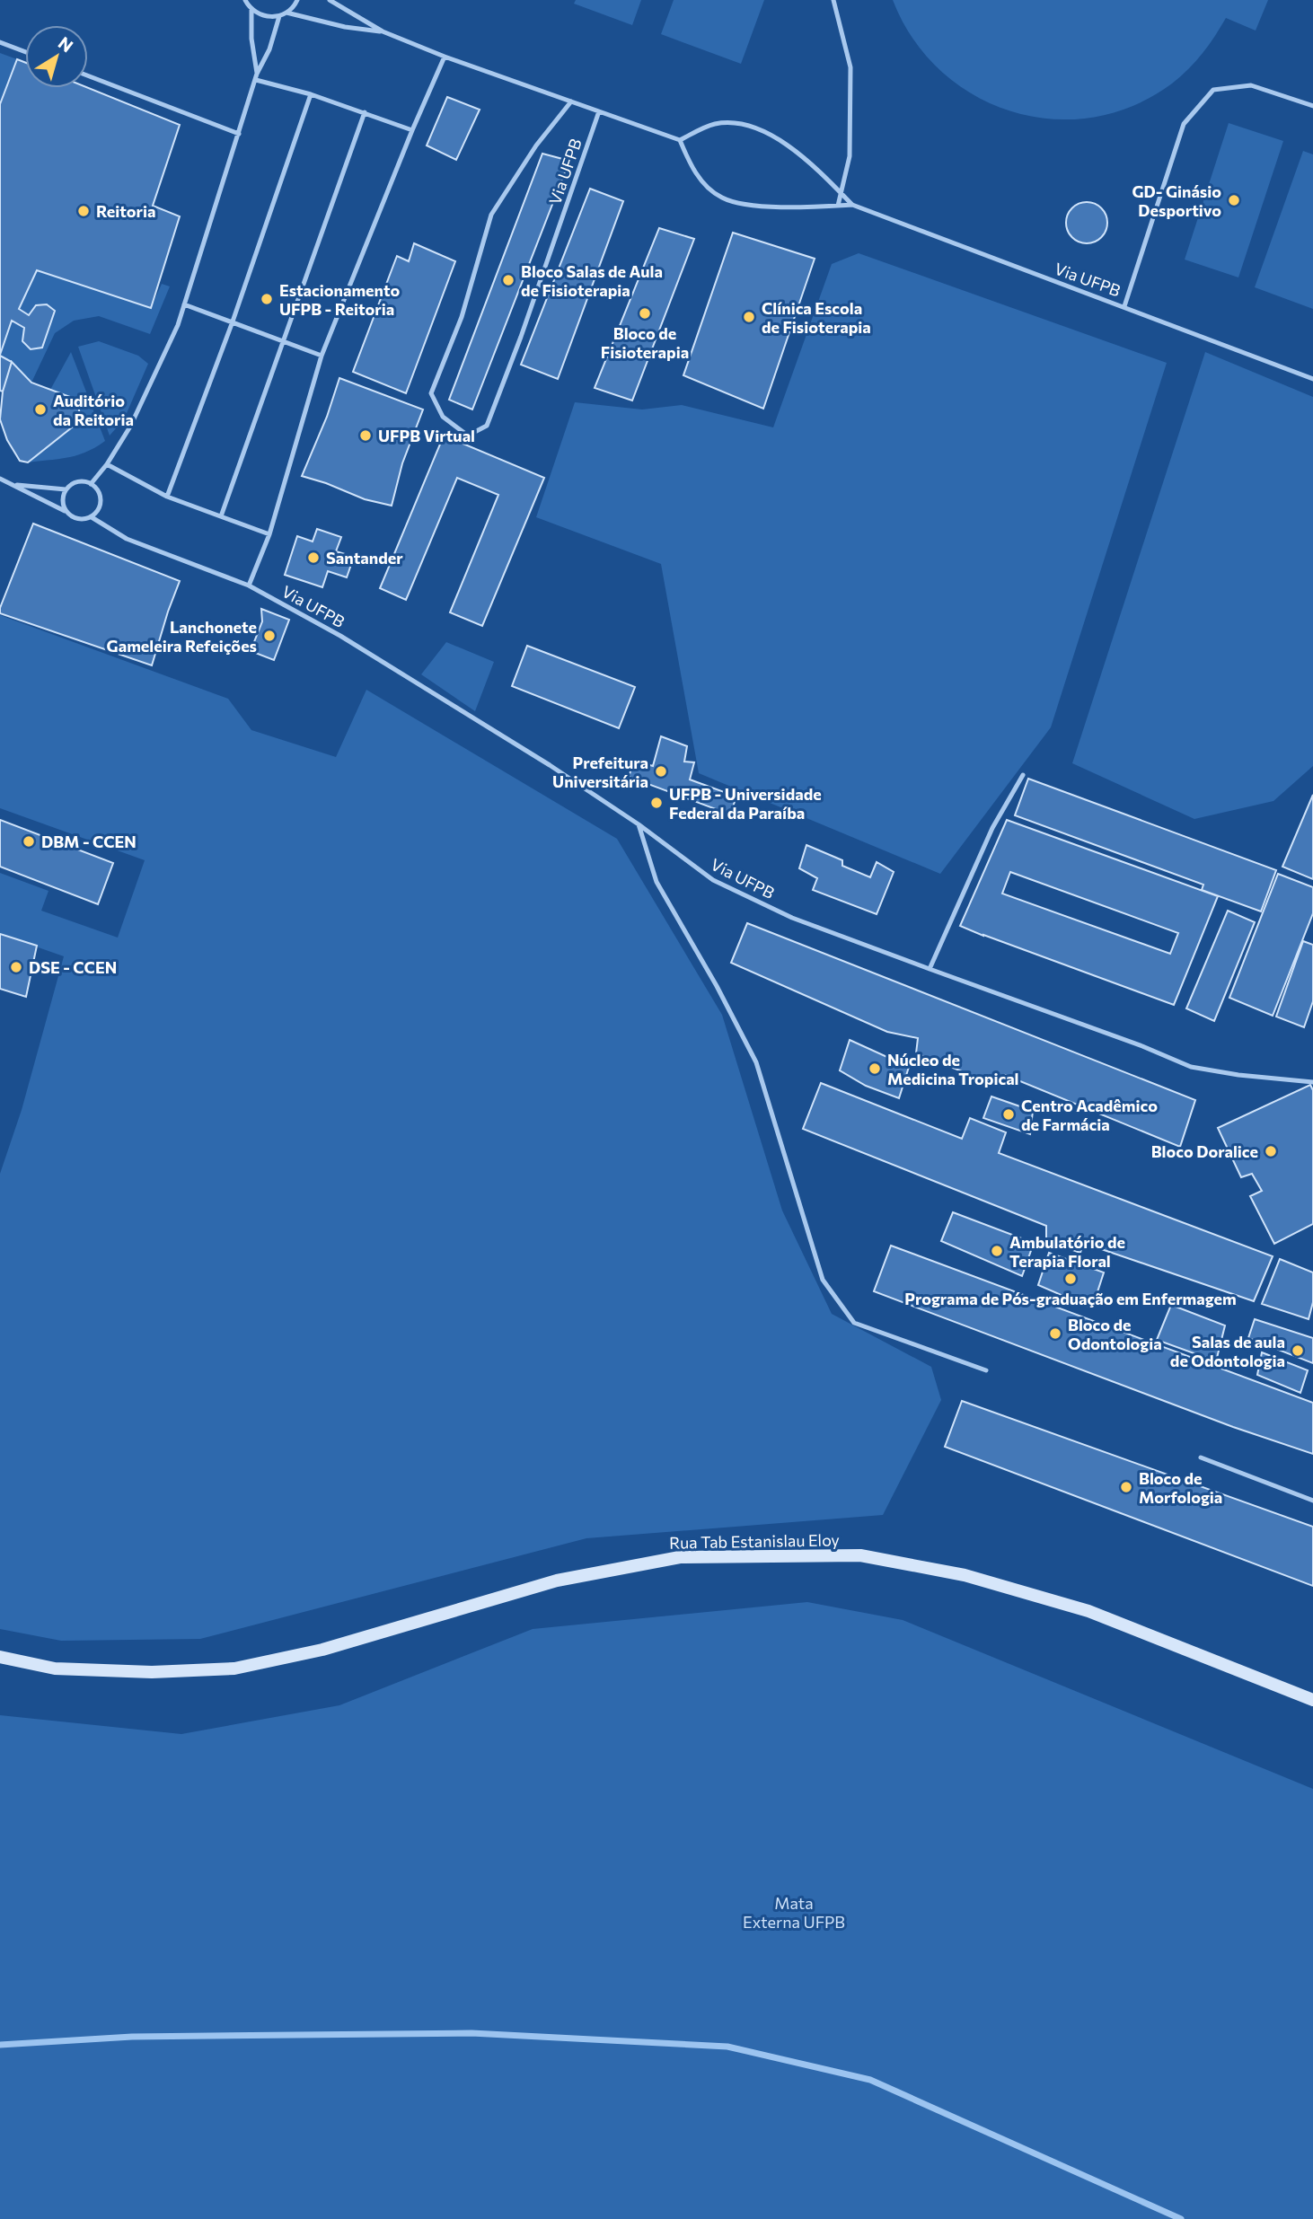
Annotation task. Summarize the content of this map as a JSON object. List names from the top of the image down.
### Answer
{
  "streets": {
    "street": ["Rua Tab Estanislau Eloy"],
    "lane": ["Via UFPB"]
  },
  "parks": ["Mata Externa UFPB"],
  "places": [
    "GD- Ginásio Desportivo",
    "Reitoria",
    "Bloco Salas de Aula de Fisioterapia",
    "Estacionamento UFPB - Reitoria",
    "Bloco de Fisioterapia",
    "Clínica Escola de Fisioterapia",
    "Auditório da Reitoria",
    "UFPB Virtual",
    "Santander",
    "Lanchonete Gameleira Refeições",
    "Prefeitura Universitária",
    "UFPB - Universidade Federal da Paraíba",
    "DBM - CCEN",
    "DSE - CCEN",
    "Núcleo de Medicina Tropical",
    "Centro Acadêmico de Farmácia",
    "Bloco Doralice",
    "Ambulatório de Terapia Floral",
    "Programa de Pós-graduação em Enfermagem",
    "Bloco de Odontologia",
    "Salas de aula de Odontologia",
    "Bloco de Morfologia"
  ],
  "north": "top right"
}
